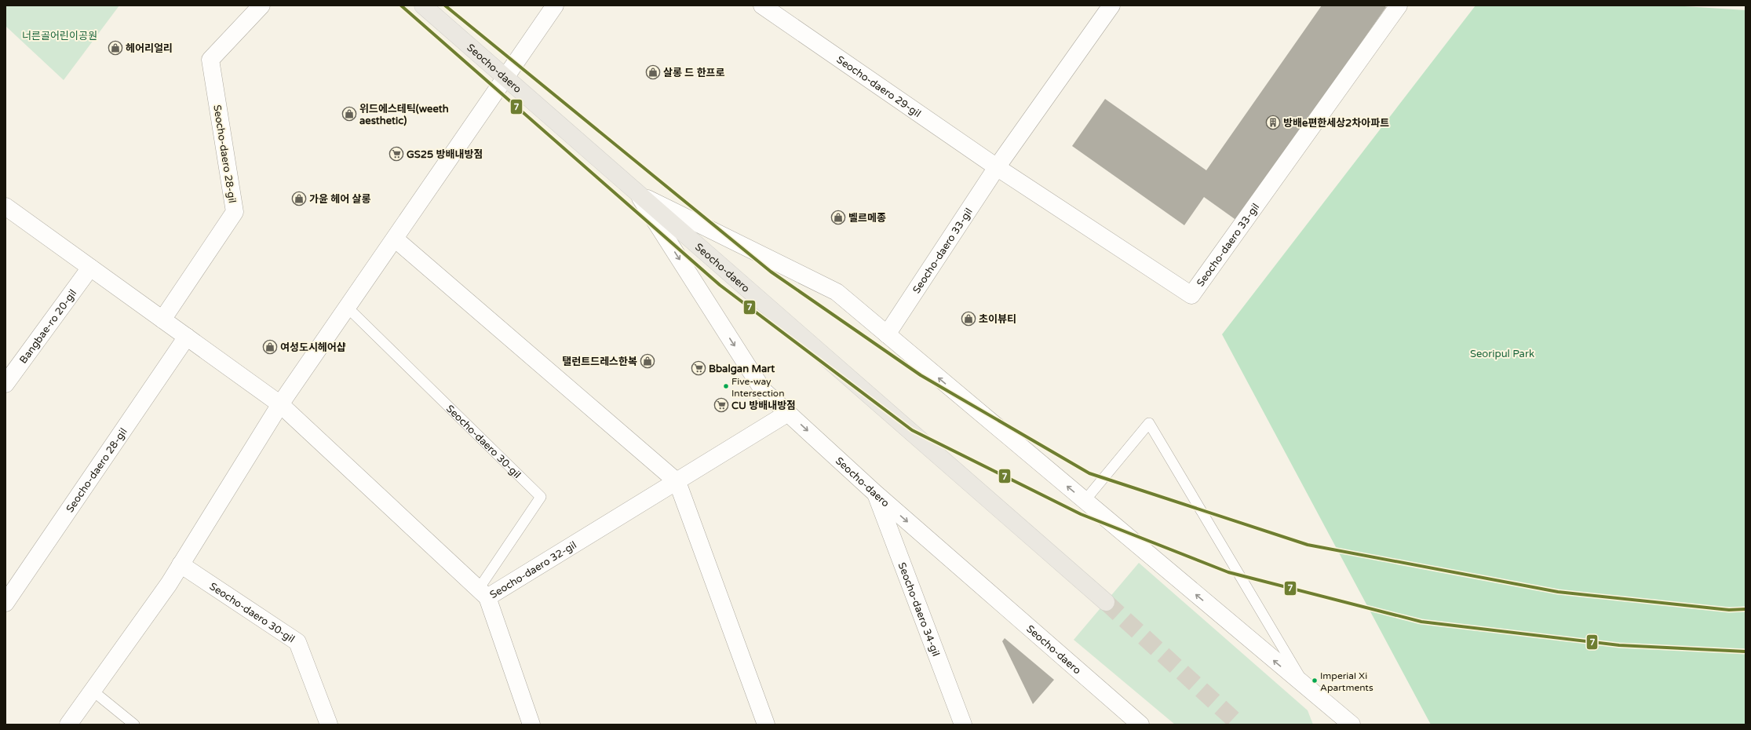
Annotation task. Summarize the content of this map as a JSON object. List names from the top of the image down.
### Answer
{
  "streets": {
    "main road": ["Seocho-daero"],
    "street": [
      "Seocho-daero 29-gil",
      "Seocho-daero 28-gil",
      "Seocho-daero 33-gil",
      "Bangbae-ro 20-gil",
      "Seocho-daero 30-gil",
      "Seocho-daero 32-gil",
      "Seocho-daero 34-gil"
    ]
  },
  "crossings": [
    ["Seocho-daero", "Seocho-daero 33-gil"],
    ["Seocho-daero", "Seocho-daero 32-gil"],
    ["Seocho-daero", "Seocho-daero 34-gil"],
    ["Seocho-daero 29-gil", "Seocho-daero 33-gil"],
    ["Seocho-daero 30-gil", "Seocho-daero 32-gil"]
  ],
  "parks": ["너른골어린이공원", "Seoripul Park"],
  "places": {
    "shop": [
      "헤어리얼리",
      "살롱 드 한프로",
      "위드에스테틱(weeth aesthetic)",
      "가윤 헤어 살롱",
      "벨르메종",
      "초이뷰티",
      "여성도시헤어샵",
      "탤런트드레스한복"
    ],
    "building": ["방배e편한세상2차아파트"],
    "supermarket": ["GS25 방배내방점", "Bbalgan Mart", "CU 방배내방점"],
    "other": ["Five-way Intersection", "Imperial Xi Apartments"]
  },
  "lines": ["transit line 7"]
}
